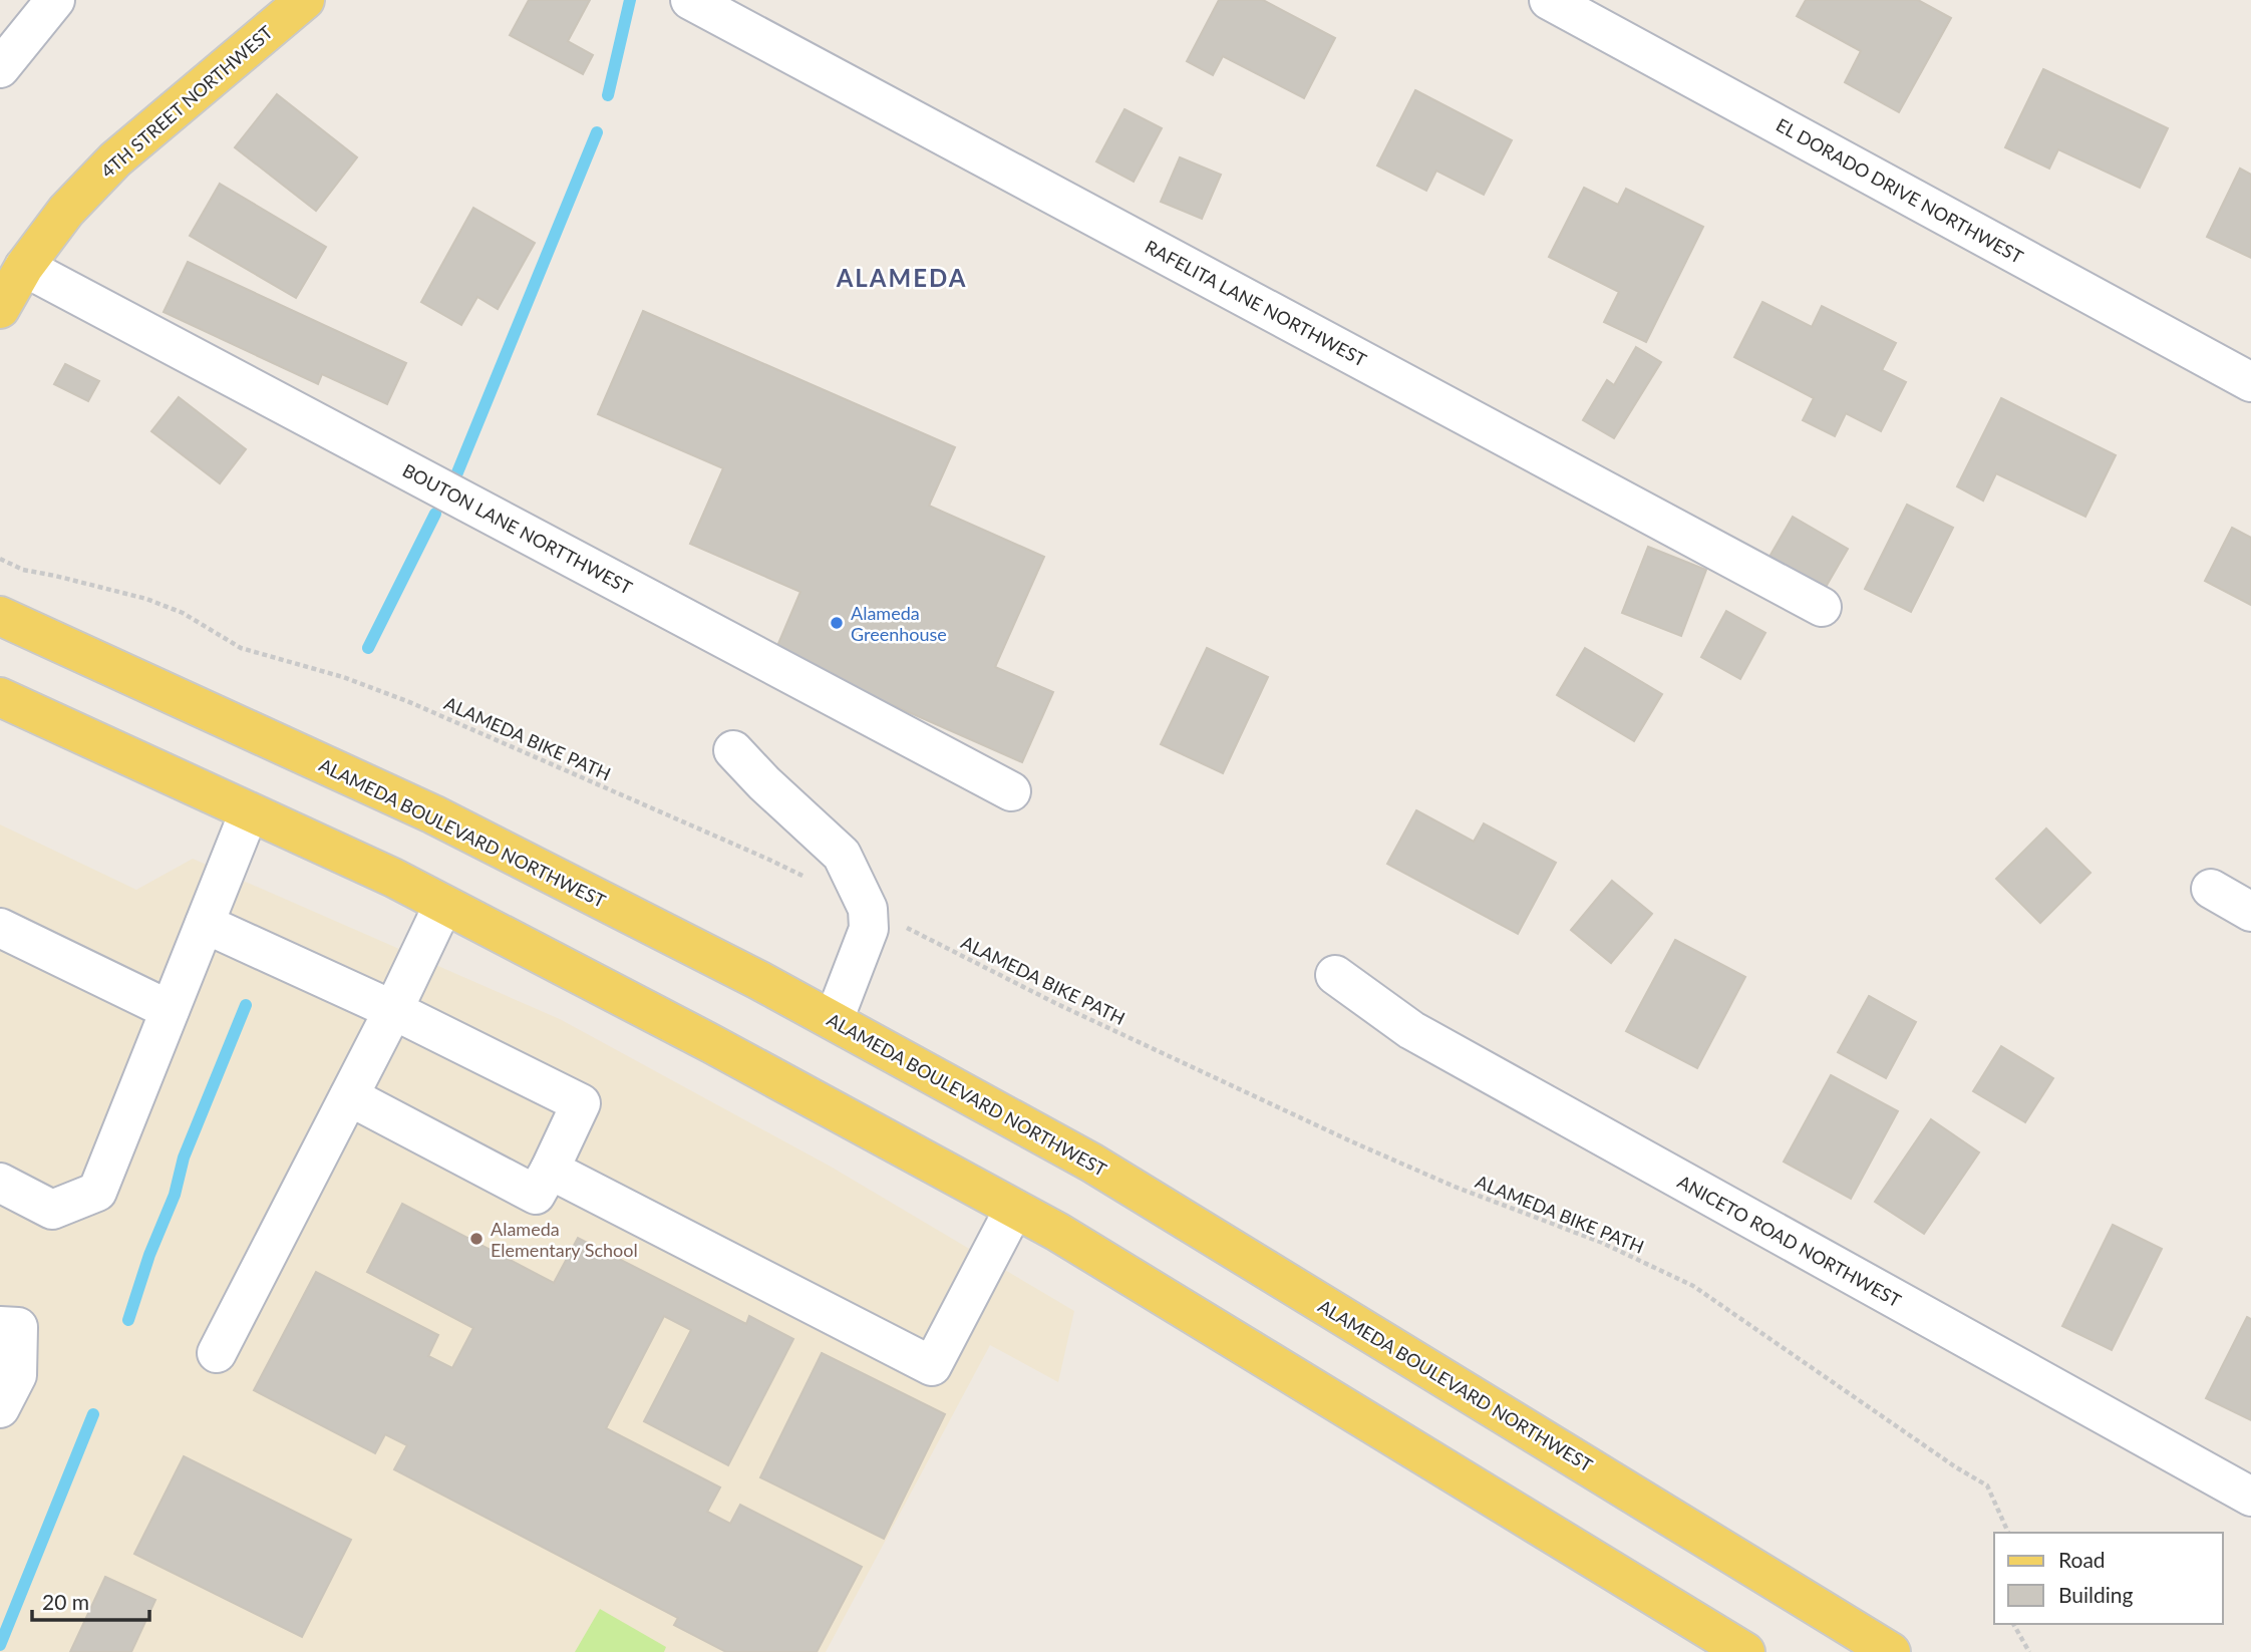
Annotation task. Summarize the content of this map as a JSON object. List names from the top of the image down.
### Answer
{
  "streets": {
    "main road": ["4TH STREET NORTHWEST", "ALAMEDA BOULEVARD NORTHWEST"],
    "street": [
      "EL DORADO DRIVE NORTHWEST",
      "RAFELITA LANE NORTHWEST",
      "BOUTON LANE NORTTHWEST",
      "ANICETO ROAD NORTHWEST"
    ],
    "path": ["ALAMEDA BIKE PATH"]
  },
  "crossings": [
    ["4TH STREET NORTHWEST", "BOUTON LANE NORTTHWEST"]
  ],
  "districts": ["ALAMEDA"],
  "places": ["Alameda Greenhouse", "Alameda Elementary School"],
  "legend": ["Road", "Building"],
  "scale_bar": "20 m"
}
